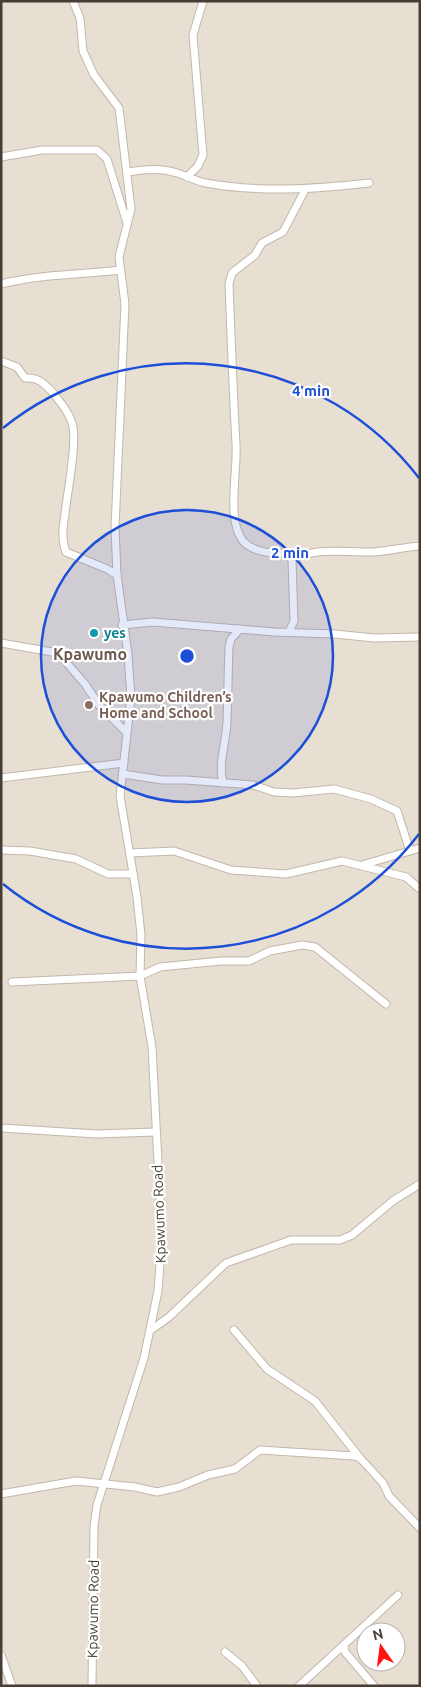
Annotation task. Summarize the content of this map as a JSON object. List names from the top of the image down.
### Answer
{
  "streets": {
    "street": ["Kpawumo Road"]
  },
  "districts": ["Kpawumo"],
  "places": ["yes", "Kpawumo Children’s Home and School"],
  "north": "top",
  "rings": ["4 min", "2 min"]
}
